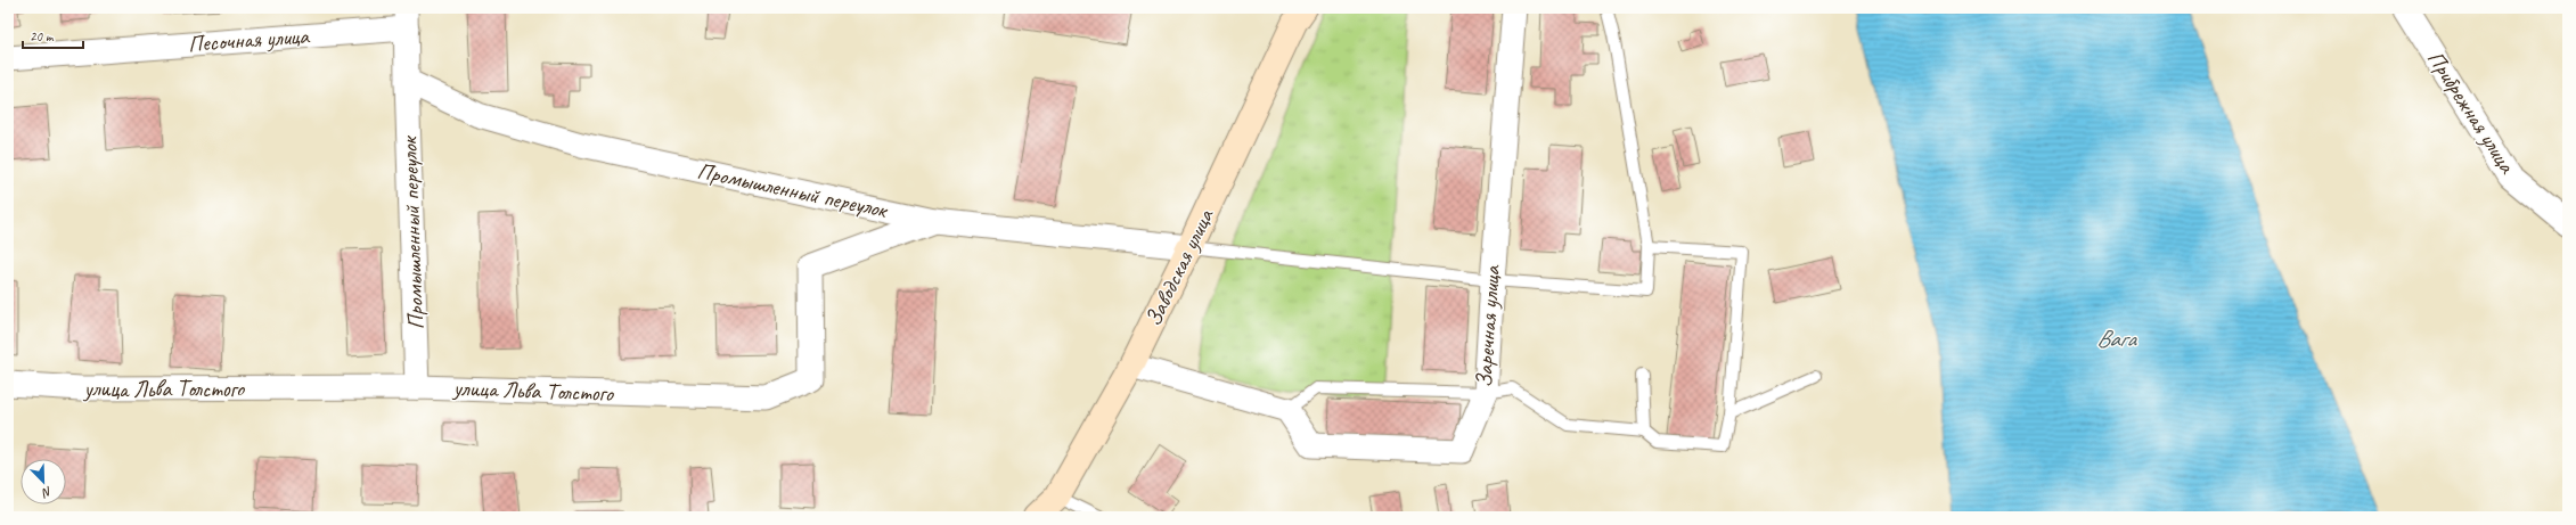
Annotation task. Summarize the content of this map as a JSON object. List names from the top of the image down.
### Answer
{
  "streets": {
    "main road": ["Заводская улица"],
    "street": [
      "Песочная улица",
      "Прибрежная улица",
      "Промышленный переулок",
      "Заречная улица",
      "улица Льва Толстого"
    ]
  },
  "crossings": [
    ["Песочная улица", "Промышленный переулок"],
    ["Промышленный переулок", "Заводская улица"],
    ["Промышленный переулок", "улица Льва Толстого"]
  ],
  "water": ["Вага"],
  "scale_bar": "20 m",
  "north": "bottom right"
}
